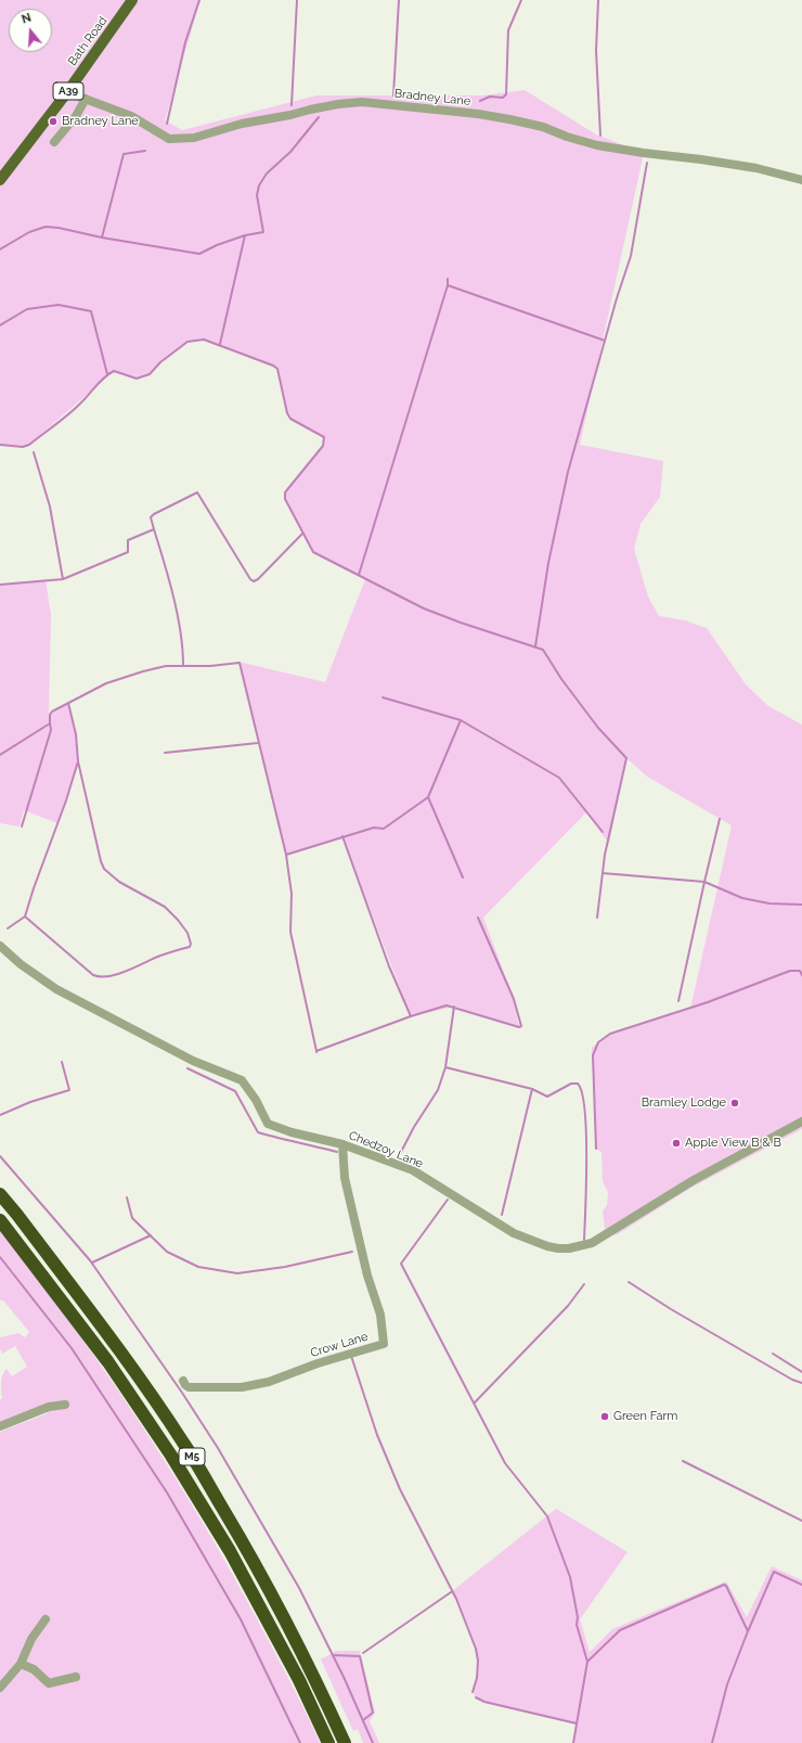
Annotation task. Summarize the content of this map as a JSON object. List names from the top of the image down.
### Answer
{
  "streets": {
    "highway": ["M5"],
    "main road": ["Bath Road", "A39"],
    "street": ["Bradney Lane", "Chedzoy Lane", "Crow Lane"]
  },
  "crossings": [
    ["Bath Road", "Bradney Lane"],
    ["Chedzoy Lane", "Crow Lane"]
  ],
  "places": [
    "Bradney Lane",
    "Bramley Lodge",
    "Apple View B & B",
    "Green Farm"
  ],
  "north": "top"
}
